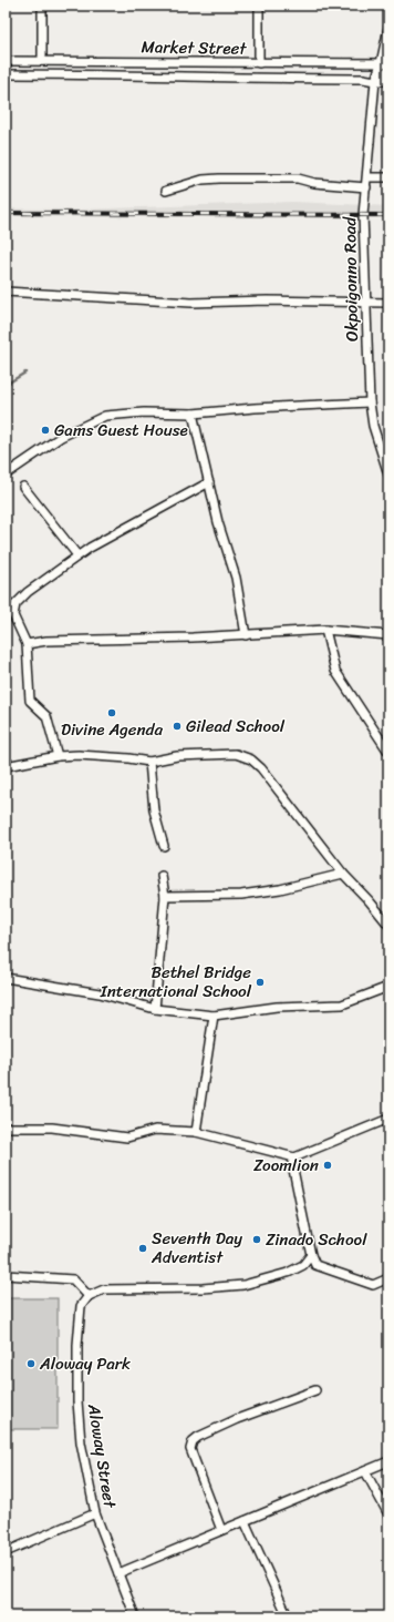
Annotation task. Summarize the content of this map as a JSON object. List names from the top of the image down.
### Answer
{
  "streets": {
    "street": ["Market Street", "Okpoigonno Road", "Aloway Street"]
  },
  "crossings": [
    ["Market Street", "Okpoigonno Road"]
  ],
  "places": [
    "Gams Guest House",
    "Divine Agenda",
    "Gilead School",
    "Bethel Bridge International School",
    "Zoomlion",
    "Zinado School",
    "Seventh Day Adventist",
    "Aloway Park"
  ]
}
